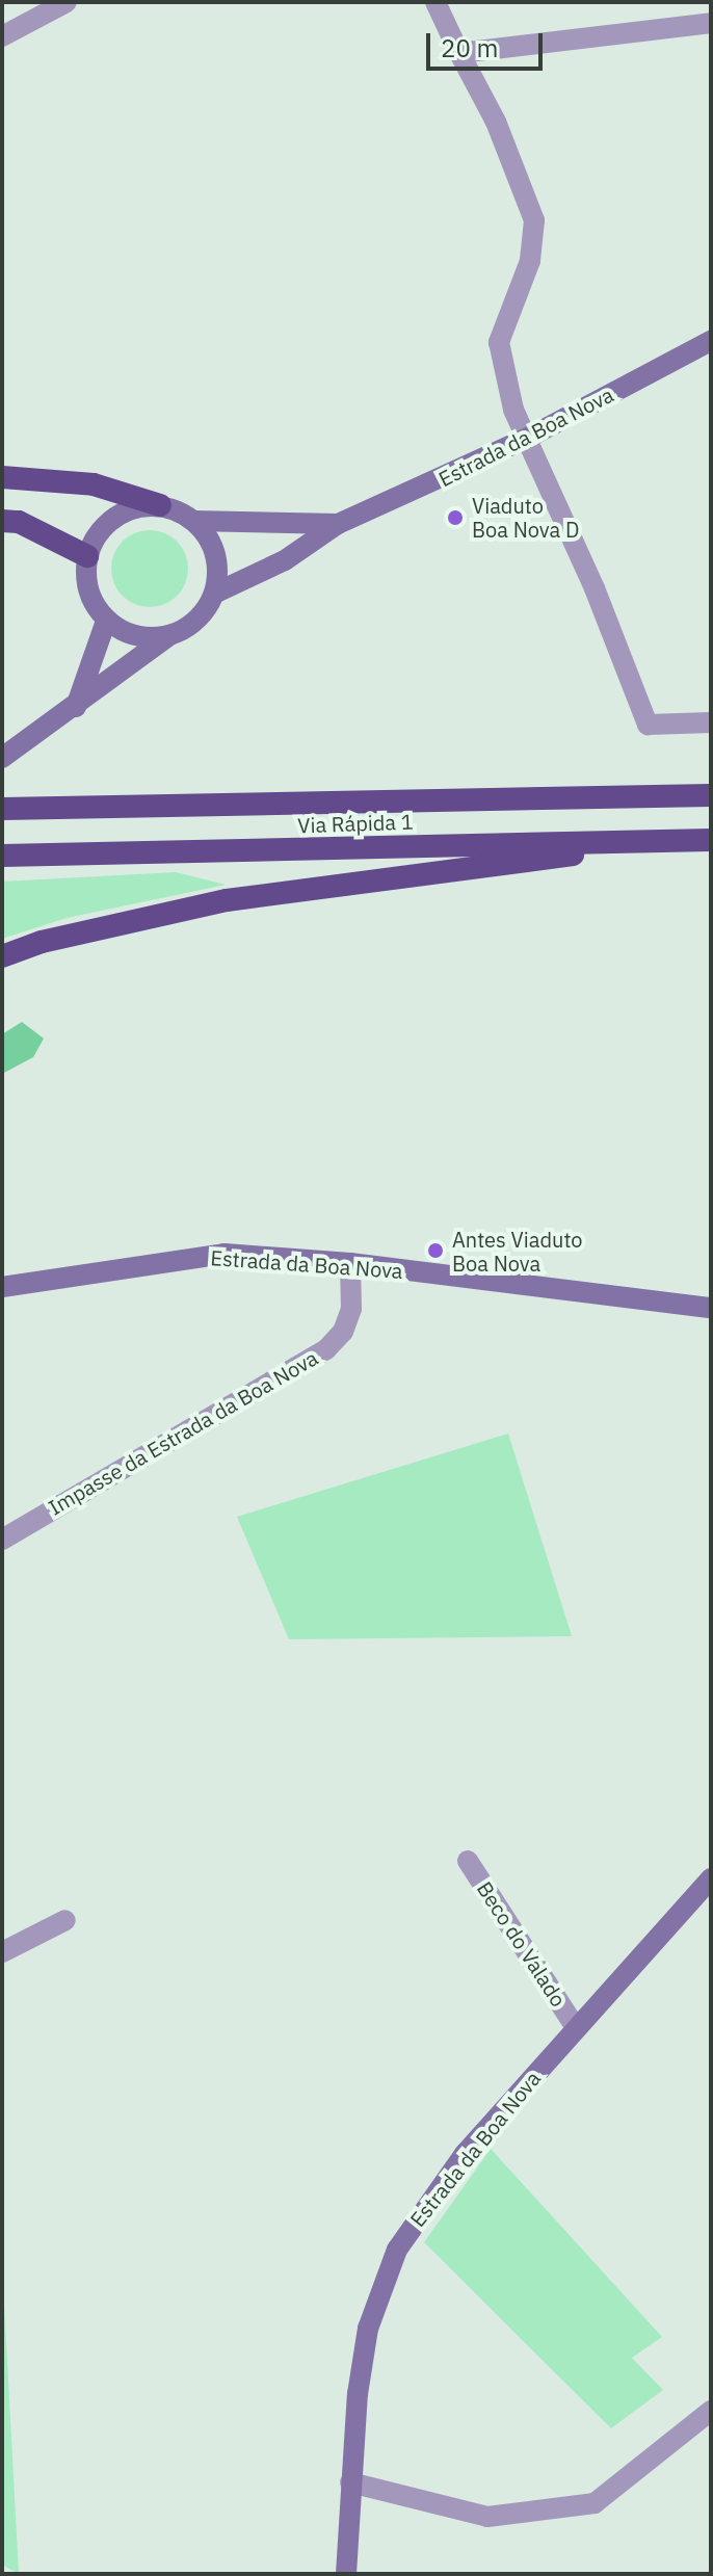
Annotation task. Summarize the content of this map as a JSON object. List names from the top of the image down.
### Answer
{
  "streets": {
    "highway": ["Via Rápida 1"],
    "main road": ["Estrada da Boa Nova"],
    "street": ["Impasse da Estrada da Boa Nova", "Beco do Valado"]
  },
  "crossings": [
    ["Estrada da Boa Nova", "Impasse da Estrada da Boa Nova"],
    ["Estrada da Boa Nova", "Beco do Valado"]
  ],
  "places": ["Viaduto Boa Nova D", "Antes Viaduto Boa Nova"],
  "scale_bar": "20 m"
}
